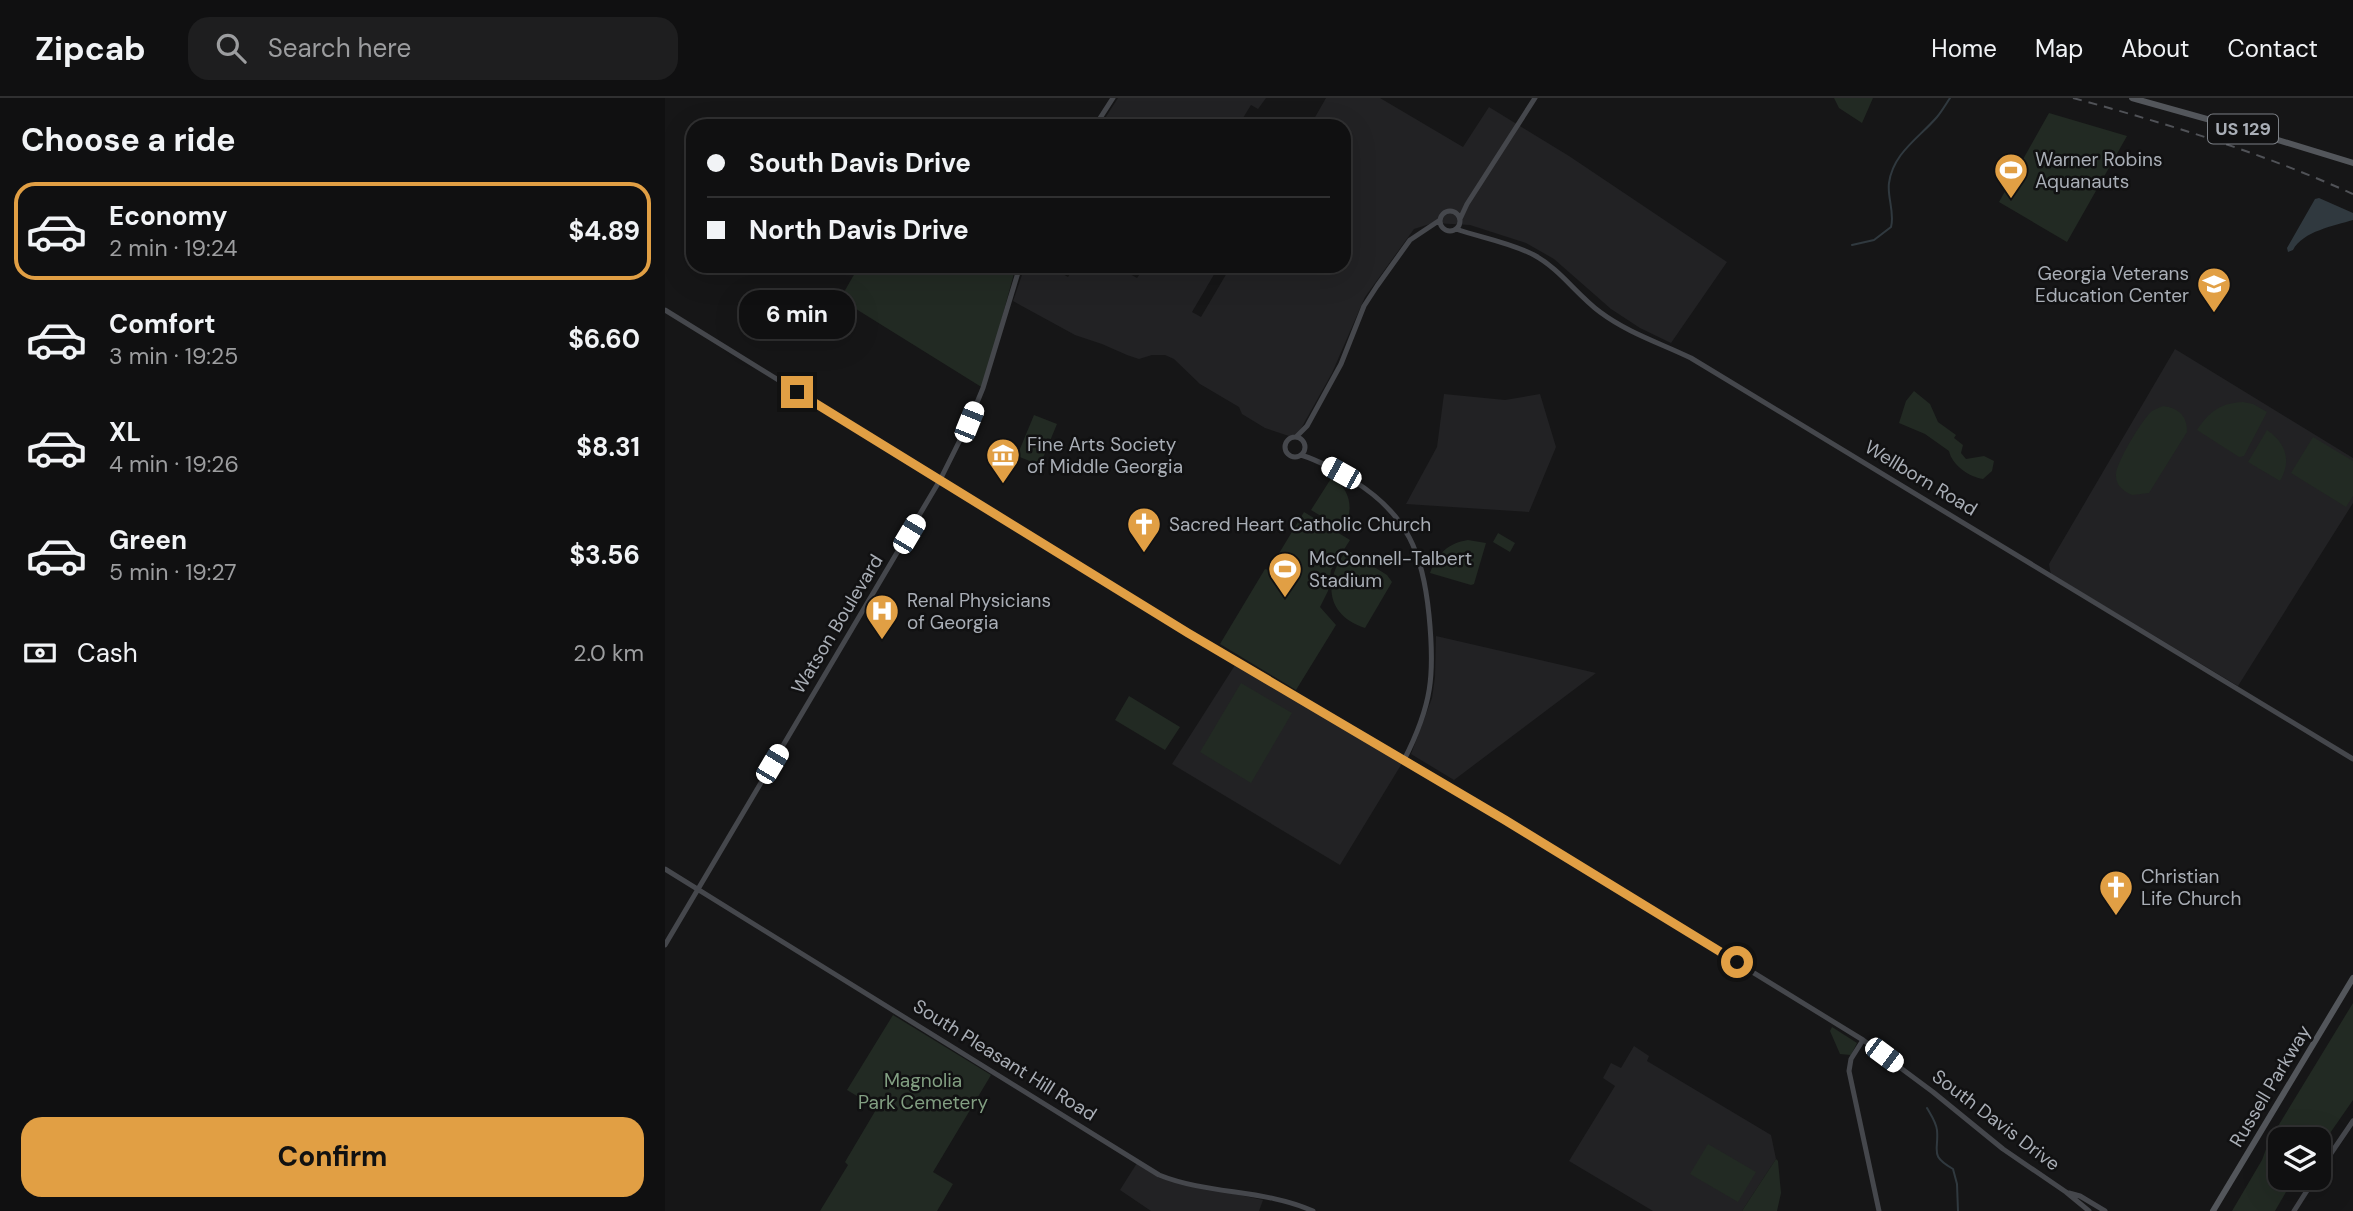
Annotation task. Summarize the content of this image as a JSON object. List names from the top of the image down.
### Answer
{
  "streets": {
    "main road": ["US 129", "Russell Parkway"],
    "street": [
      "Wellborn Road",
      "Watson Boulevard",
      "South Pleasant Hill Road",
      "South Davis Drive"
    ]
  },
  "crossings": [
    ["Watson Boulevard", "South Pleasant Hill Road"],
    ["Watson Boulevard", "South Davis Drive"]
  ],
  "parks": ["Magnolia Park Cemetery"],
  "places": {
    "sports": ["Warner Robins Aquanauts", "McConnell-Talbert Stadium"],
    "school or university": ["Georgia Veterans Education Center"],
    "museum": ["Fine Arts Society of Middle Georgia"],
    "church": ["Sacred Heart Catholic Church", "Christian Life Church"],
    "hospital": ["Renal Physicians of Georgia"]
  },
  "page": {
    "header": "Zipcab",
    "search": "Search here",
    "nav": [
      "Home",
      "Map",
      "About",
      "Contact"
    ],
    "heading": "Choose a ride",
    "banner": ["South Davis Drive", "North Davis Drive"],
    "list": [
      {
        "name": "Economy",
        "note": "2 min · 19:24",
        "value": "$4.89"
      },
      {
        "name": "Comfort",
        "note": "3 min · 19:25",
        "value": "$6.60"
      },
      {
        "name": "XL",
        "note": "4 min · 19:26",
        "value": "$8.31"
      },
      {
        "name": "Green",
        "note": "5 min · 19:27",
        "value": "$3.56"
      }
    ],
    "bubble": "6 min",
    "pay": ["Cash", "2.0 km"],
    "buttons": "Confirm"
  }
}
